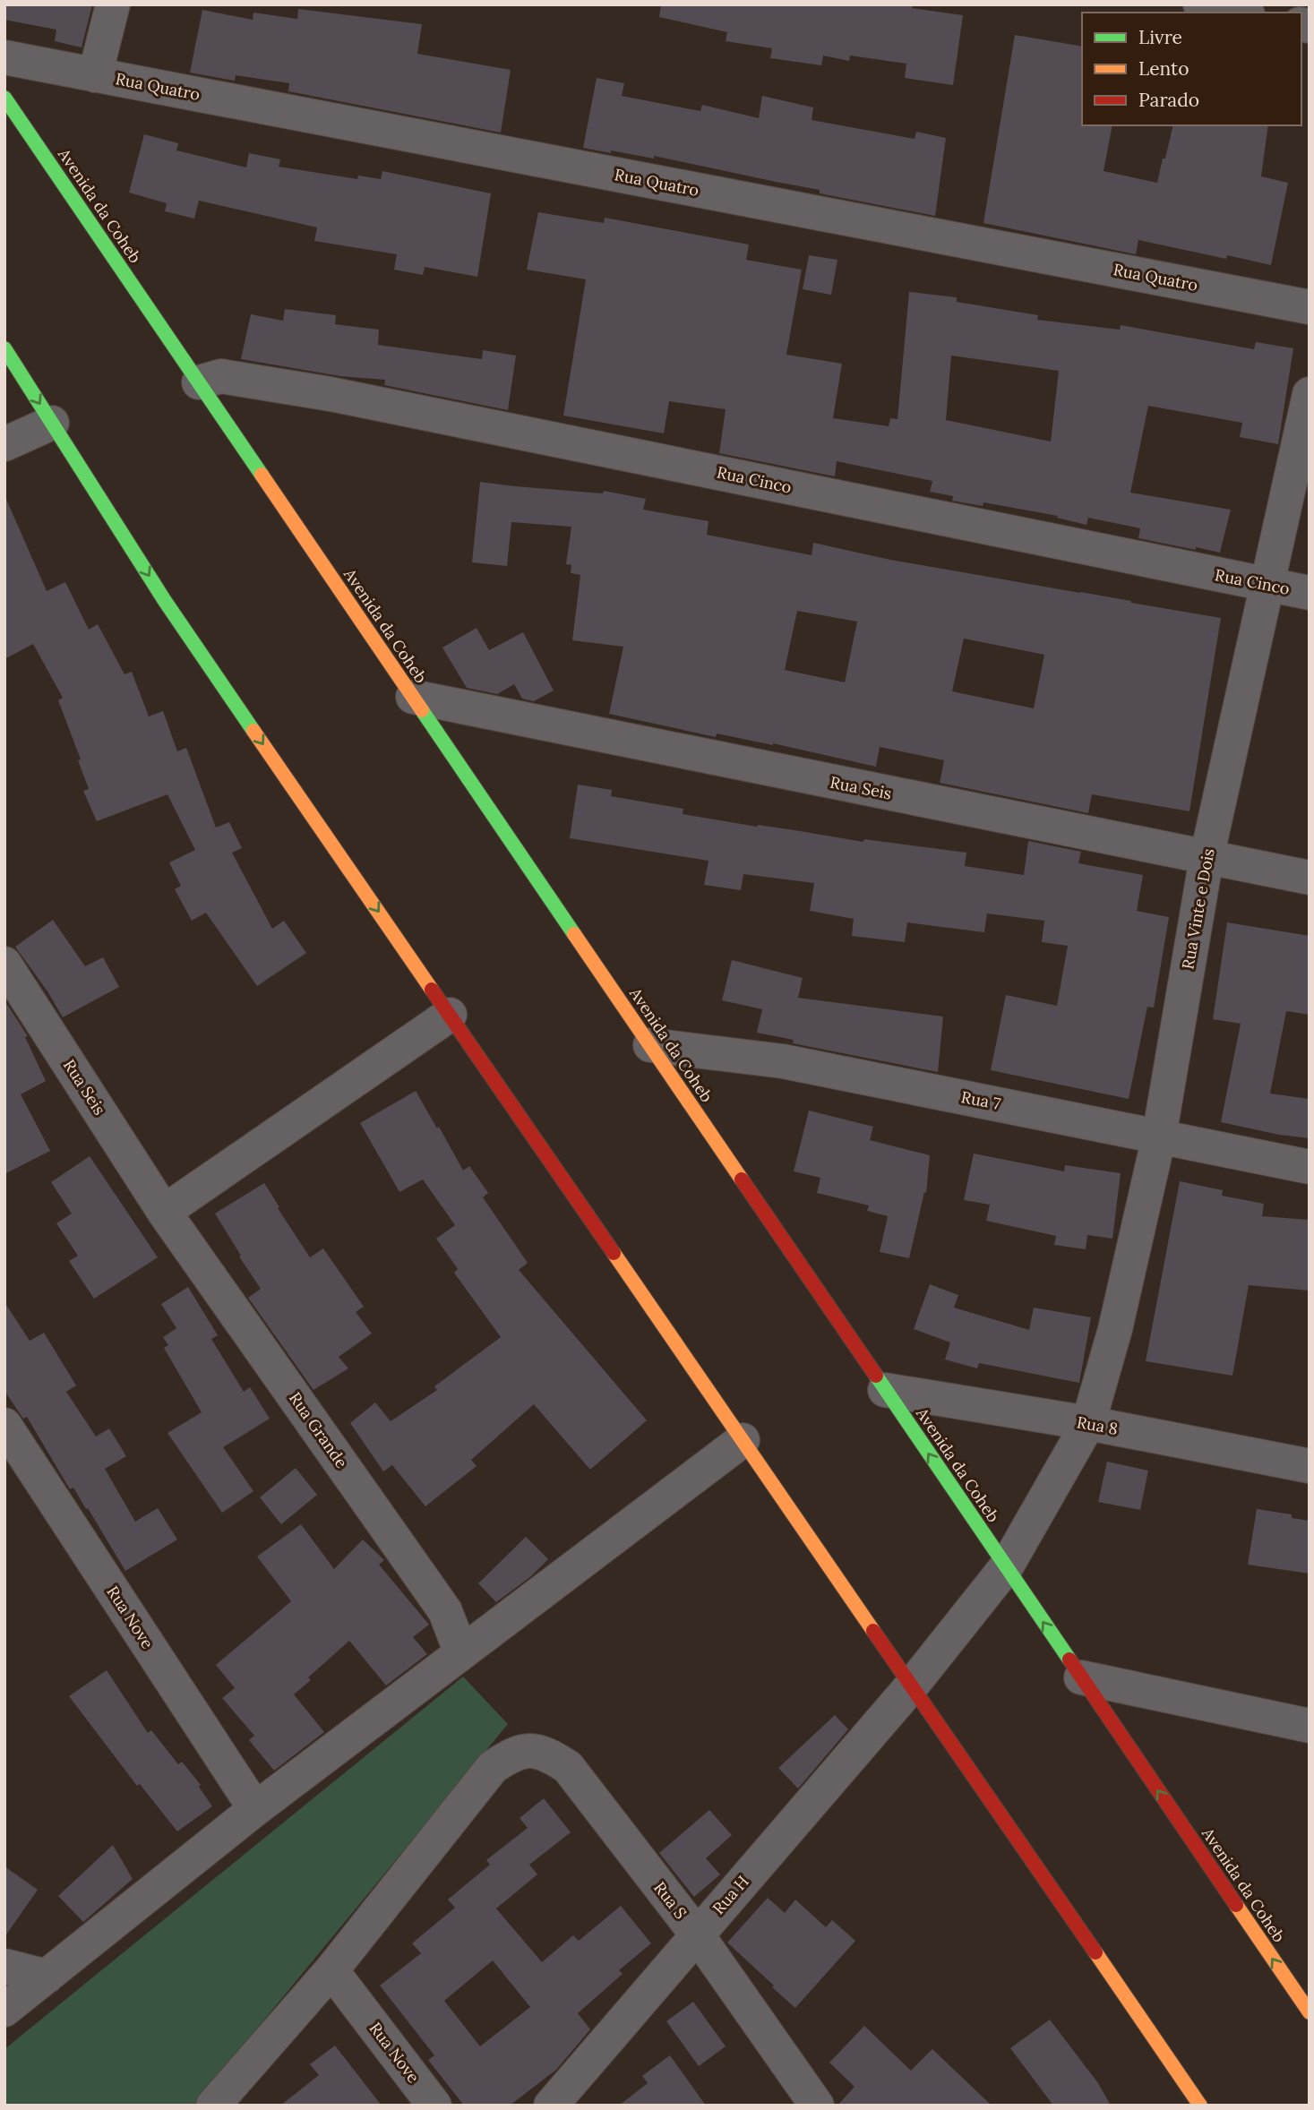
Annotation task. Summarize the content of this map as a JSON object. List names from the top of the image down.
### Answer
{
  "streets": {
    "main road": ["Avenida da Coheb"],
    "street": [
      "Rua Quatro",
      "Rua Cinco",
      "Rua Seis",
      "Rua Vinte e Dois",
      "Rua 7",
      "Rua 8",
      "Rua Grande",
      "Rua Nove",
      "Rua H",
      "Rua S"
    ]
  },
  "crossings": [
    ["Avenida da Coheb", "Rua Cinco"],
    ["Avenida da Coheb", "Rua Seis"],
    ["Avenida da Coheb", "Rua Vinte e Dois"],
    ["Avenida da Coheb", "Rua 7"],
    ["Avenida da Coheb", "Rua 8"],
    ["Avenida da Coheb", "Rua H"],
    ["Rua Cinco", "Rua Vinte e Dois"],
    ["Rua Seis", "Rua Vinte e Dois"],
    ["Rua Seis", "Rua Grande"],
    ["Rua Vinte e Dois", "Rua 7"],
    ["Rua Vinte e Dois", "Rua 8"],
    ["Rua Vinte e Dois", "Rua H"],
    ["Rua Nove", "Rua S"],
    ["Rua H", "Rua S"]
  ],
  "legend": ["Livre", "Lento", "Parado"]
}
